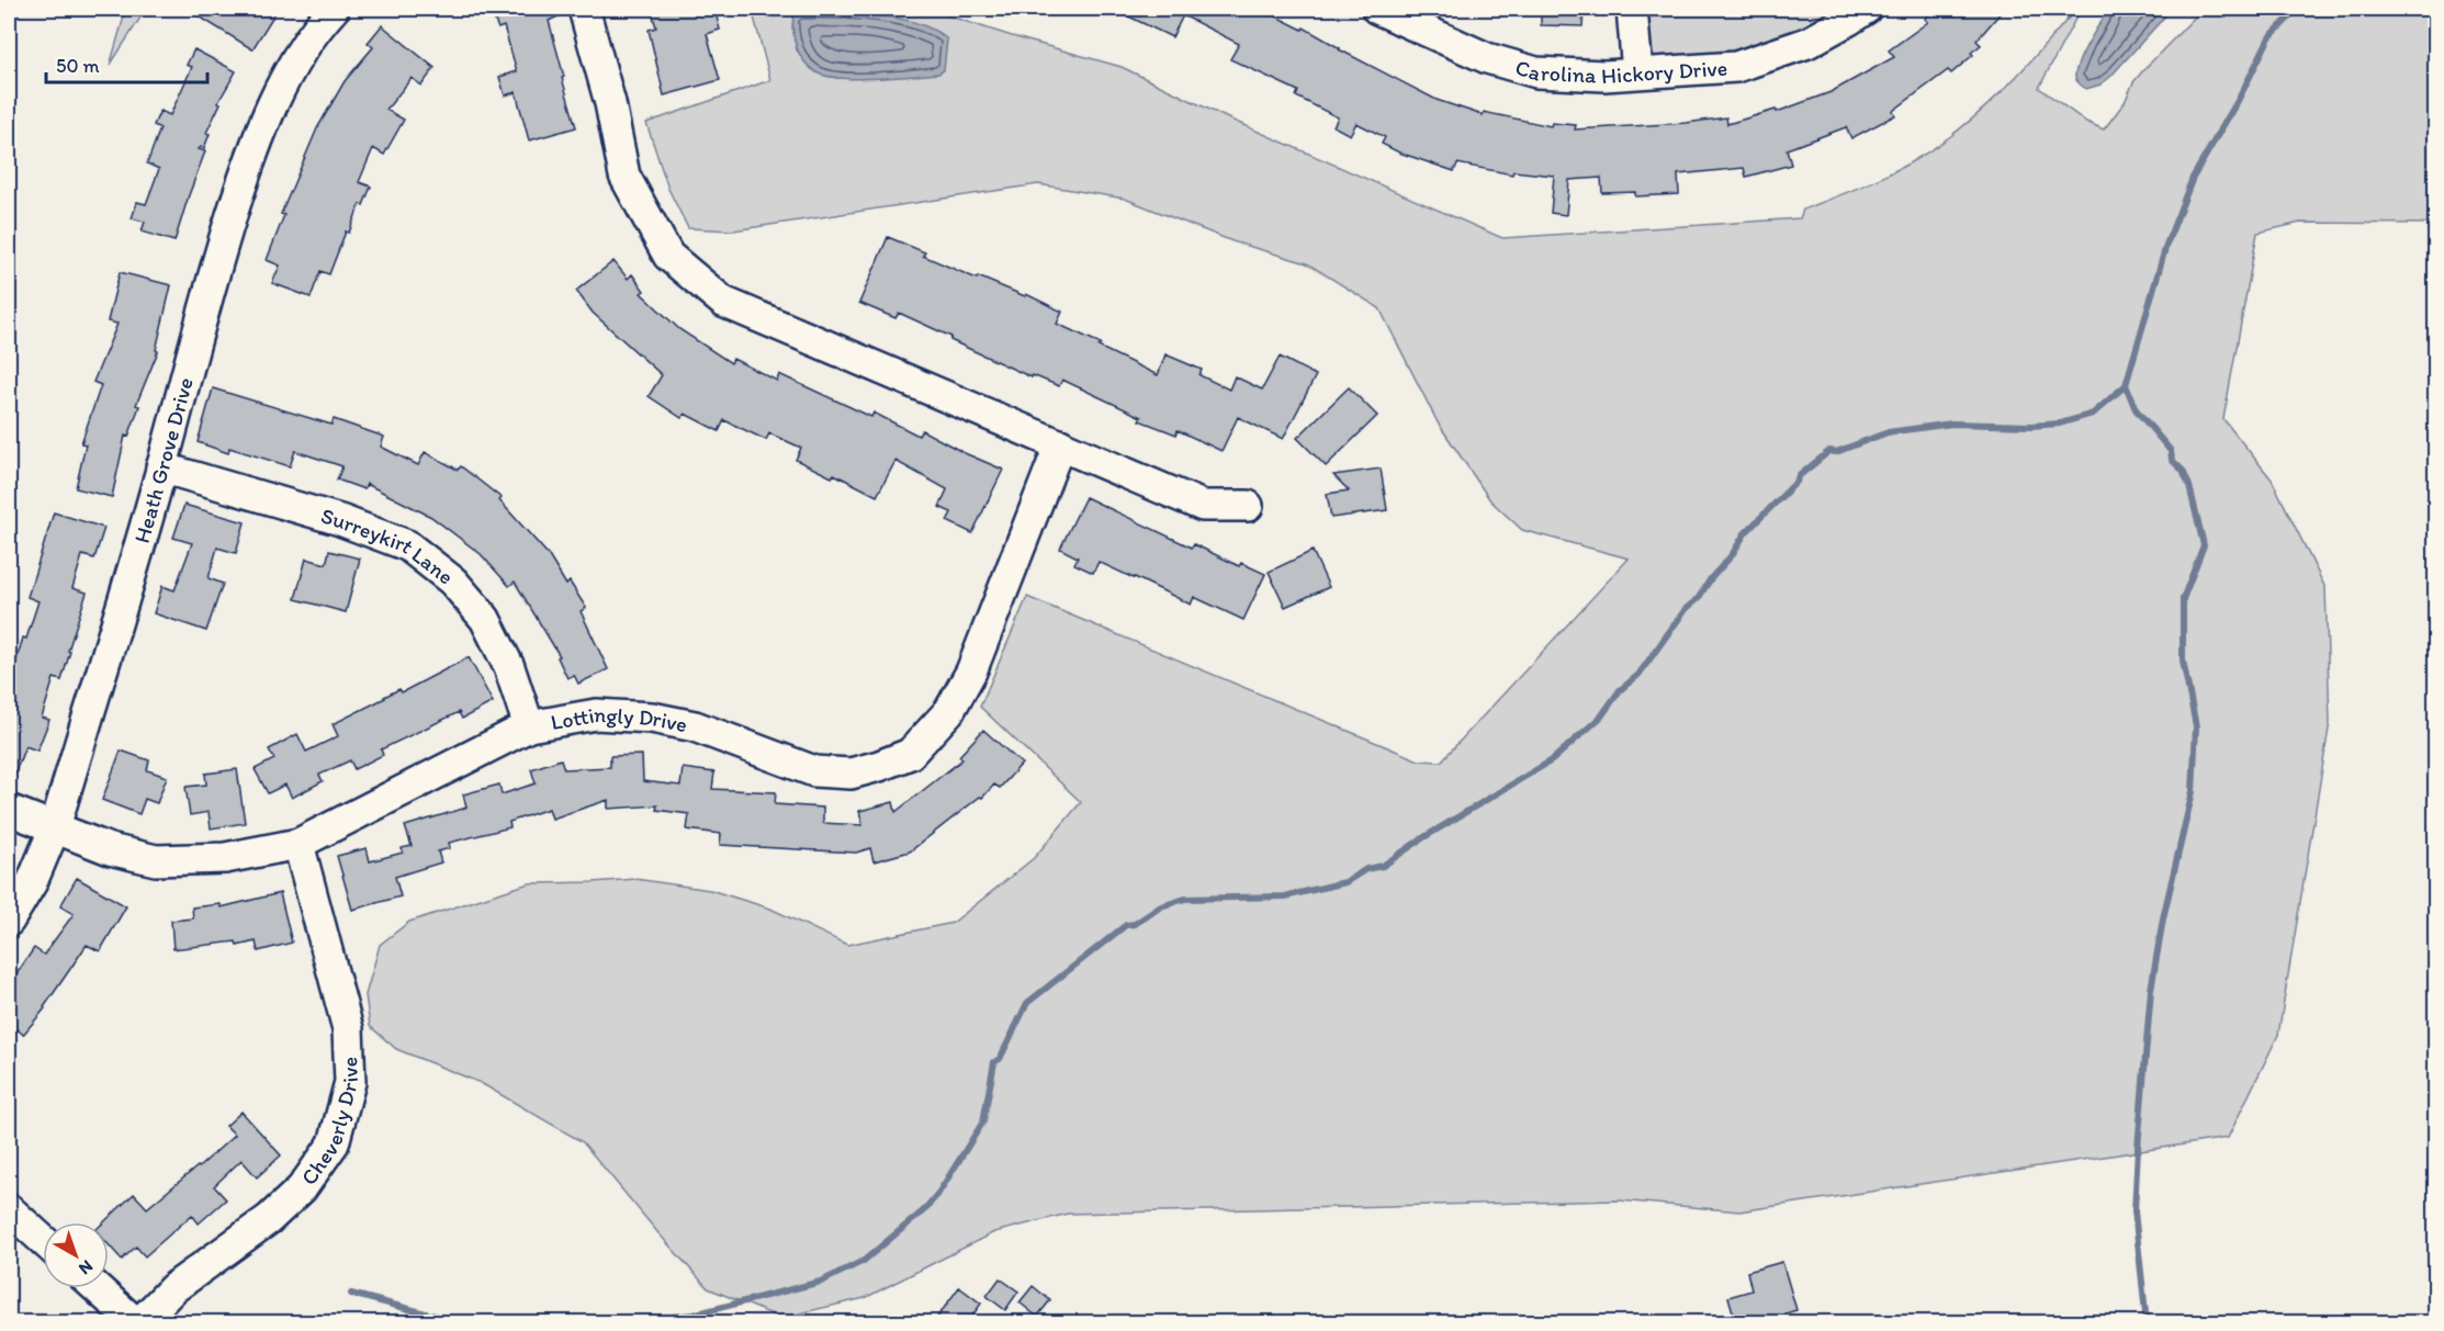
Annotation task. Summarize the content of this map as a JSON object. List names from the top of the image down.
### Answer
{
  "streets": {
    "street": [
      "Carolina Hickory Drive",
      "Heath Grove Drive",
      "Surreykirt Lane",
      "Lottingly Drive",
      "Cheverly Drive"
    ]
  },
  "crossings": [
    ["Heath Grove Drive", "Surreykirt Lane"],
    ["Heath Grove Drive", "Lottingly Drive"],
    ["Surreykirt Lane", "Lottingly Drive"],
    ["Lottingly Drive", "Cheverly Drive"]
  ],
  "scale_bar": "50 m",
  "north": "bottom right"
}
